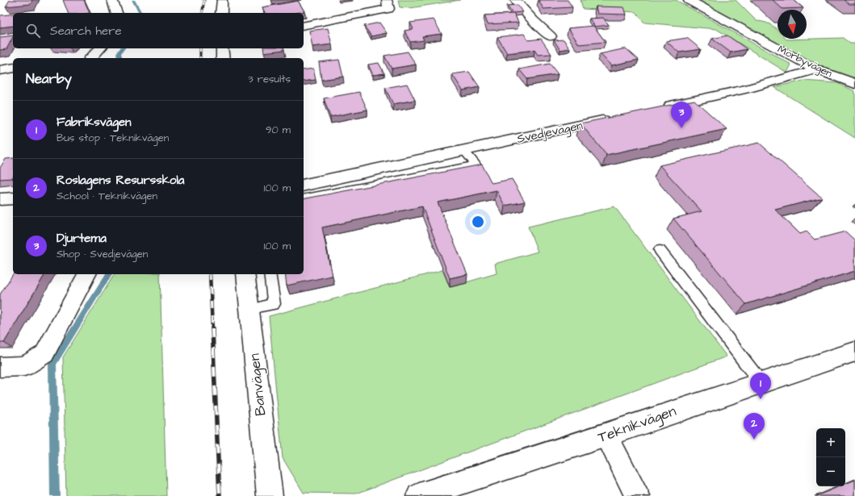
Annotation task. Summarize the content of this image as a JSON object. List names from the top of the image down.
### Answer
{
  "streets": {
    "street": [
      "Mörbyvägen",
      "Svedjevägen",
      "Banvägen",
      "Teknikvägen"
    ]
  },
  "north": "bottom",
  "page": {
    "search": "Search here",
    "heading": ["Nearby", "3 results"],
    "list": [
      {
        "mark": "1",
        "name": "Fabriksvägen",
        "note": "Bus stop · Teknikvägen",
        "value": "90 m"
      },
      {
        "mark": "2",
        "name": "Roslagens Resursskola",
        "note": "School · Teknikvägen",
        "value": "100 m"
      },
      {
        "mark": "3",
        "name": "Djurtema",
        "note": "Shop · Svedjevägen",
        "value": "100 m"
      }
    ],
    "pins": ["3", "1", "2"],
    "map_buttons": ["+", "−"]
  }
}
